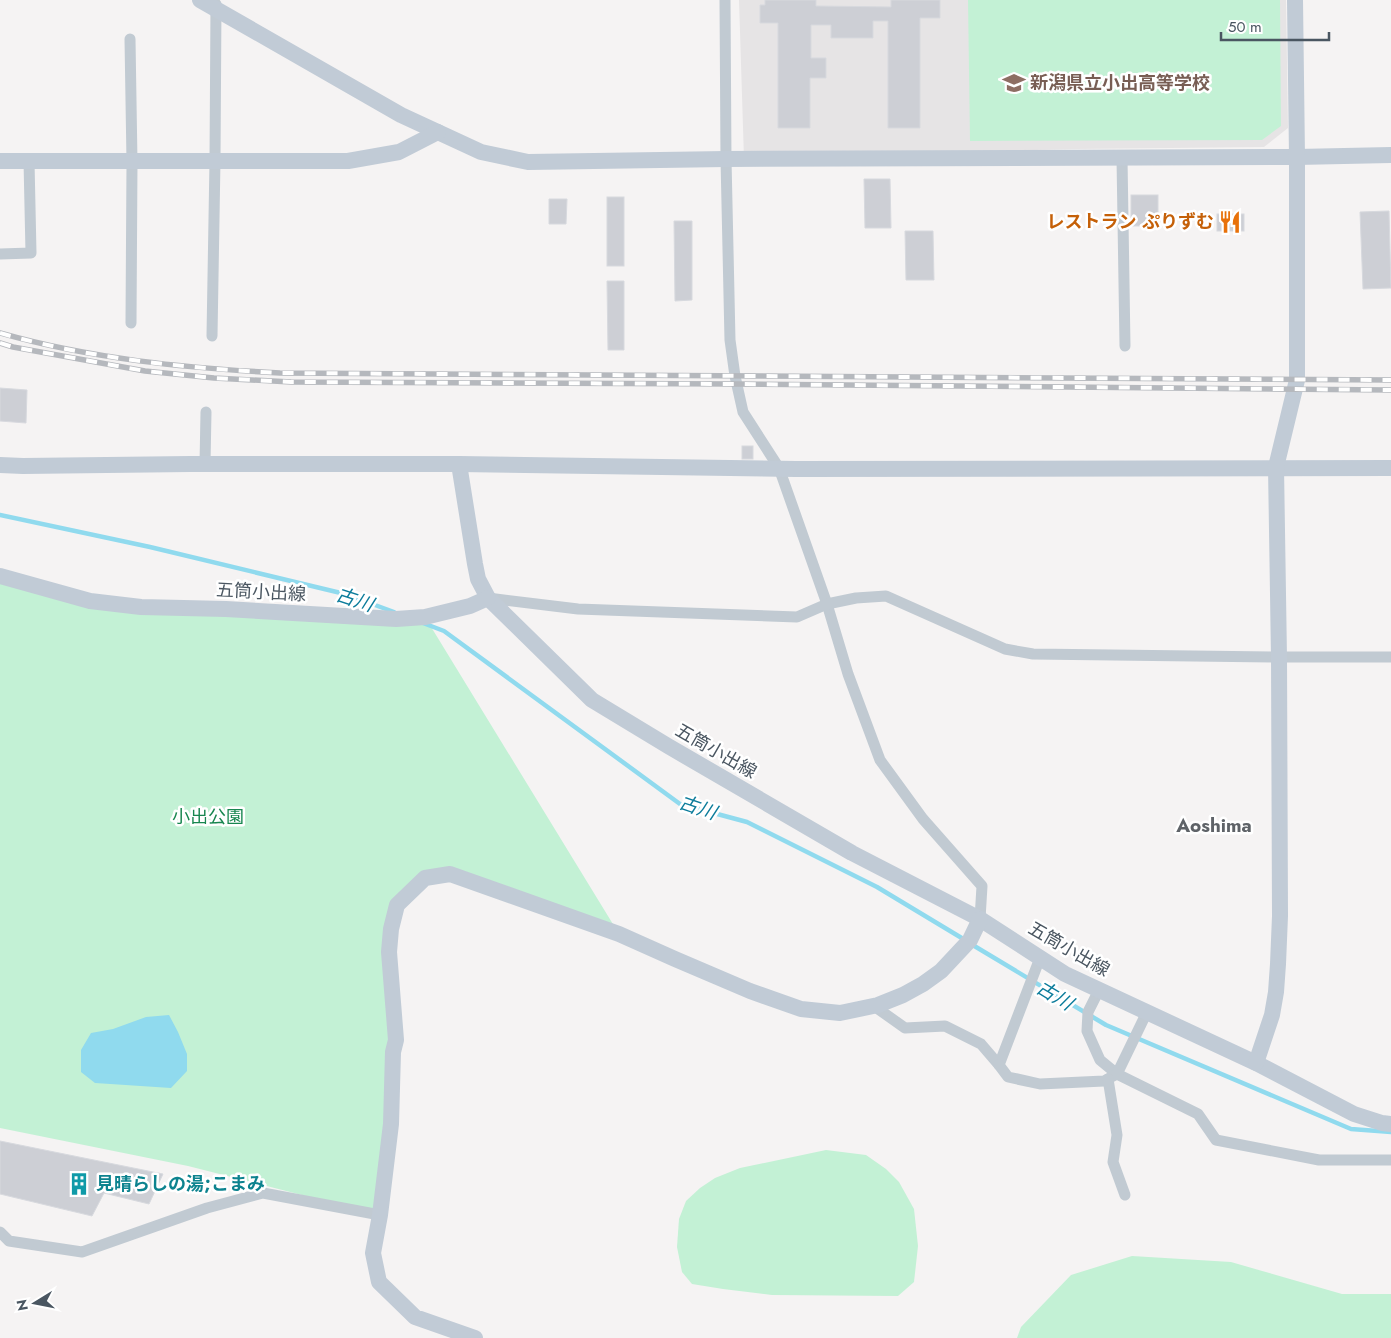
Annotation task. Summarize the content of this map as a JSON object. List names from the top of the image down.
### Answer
{
  "streets": {
    "street": ["五筒小出線"]
  },
  "districts": ["Aoshima"],
  "water": ["古川"],
  "parks": ["小出公園"],
  "places": {
    "school or university": ["新潟県立小出高等学校"],
    "restaurant": ["レストラン ぷりずむ"],
    "building": ["見晴らしの湯;こまみ"]
  },
  "scale_bar": "50 m",
  "north": "left"
}
